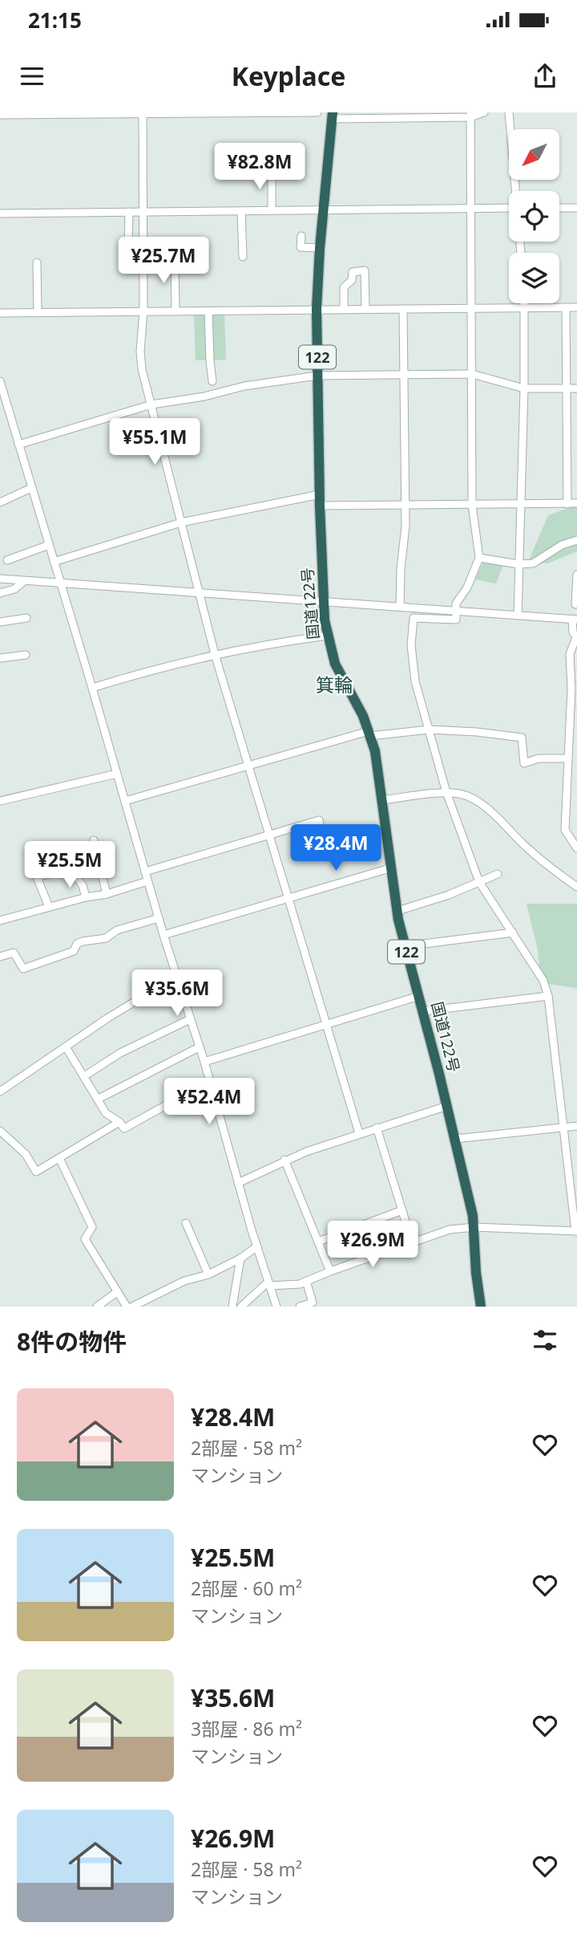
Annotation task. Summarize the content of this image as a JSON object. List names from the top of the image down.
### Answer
{
  "streets": {
    "highway": ["122", "国道122号"]
  },
  "districts": ["箕輪"],
  "north": "bottom left",
  "page": {
    "status": "21:15",
    "header": "Keyplace",
    "price": [
      "¥82.8M",
      "¥25.7M",
      "¥55.1M",
      "¥28.4M",
      "¥25.5M",
      "¥35.6M",
      "¥52.4M",
      "¥26.9M"
    ],
    "heading": "8件の物件",
    "list": [
      {
        "name": "¥28.4M",
        "note": "2部屋 · 58 m² · マンション"
      },
      {
        "name": "¥25.5M",
        "note": "2部屋 · 60 m² · マンション"
      },
      {
        "name": "¥35.6M",
        "note": "3部屋 · 86 m² · マンション"
      },
      {
        "name": "¥26.9M",
        "note": "2部屋 · 58 m² · マンション"
      }
    ]
  }
}
